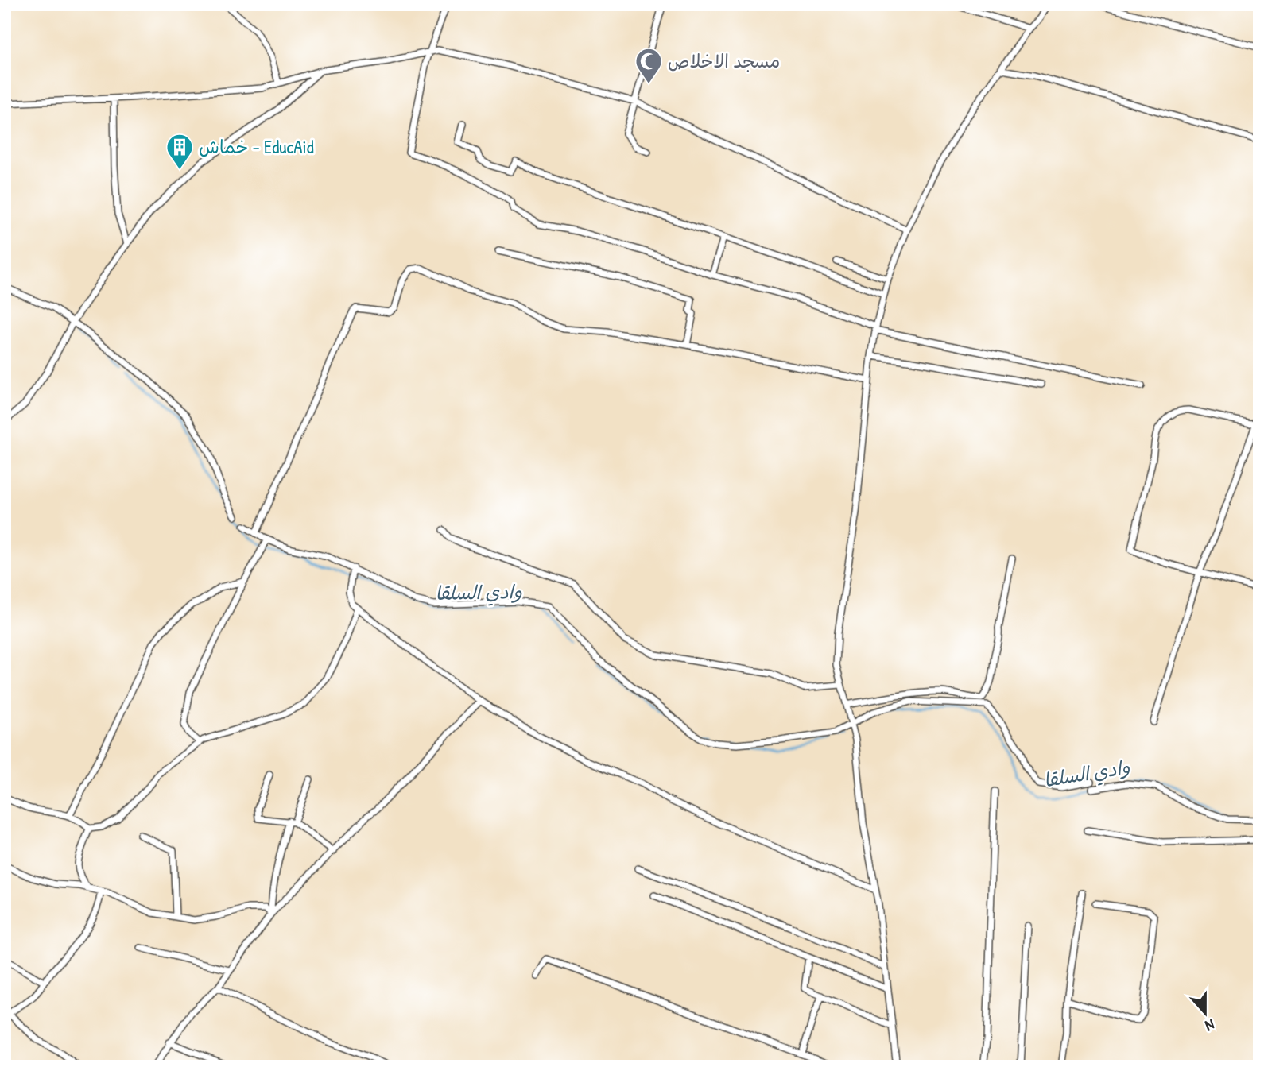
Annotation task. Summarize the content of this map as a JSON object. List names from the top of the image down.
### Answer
{
  "water": ["وادي السلقا"],
  "places": {
    "mosque": ["مسجد الاخلاص"],
    "building": ["خماش - EducAid"]
  },
  "north": "bottom"
}
